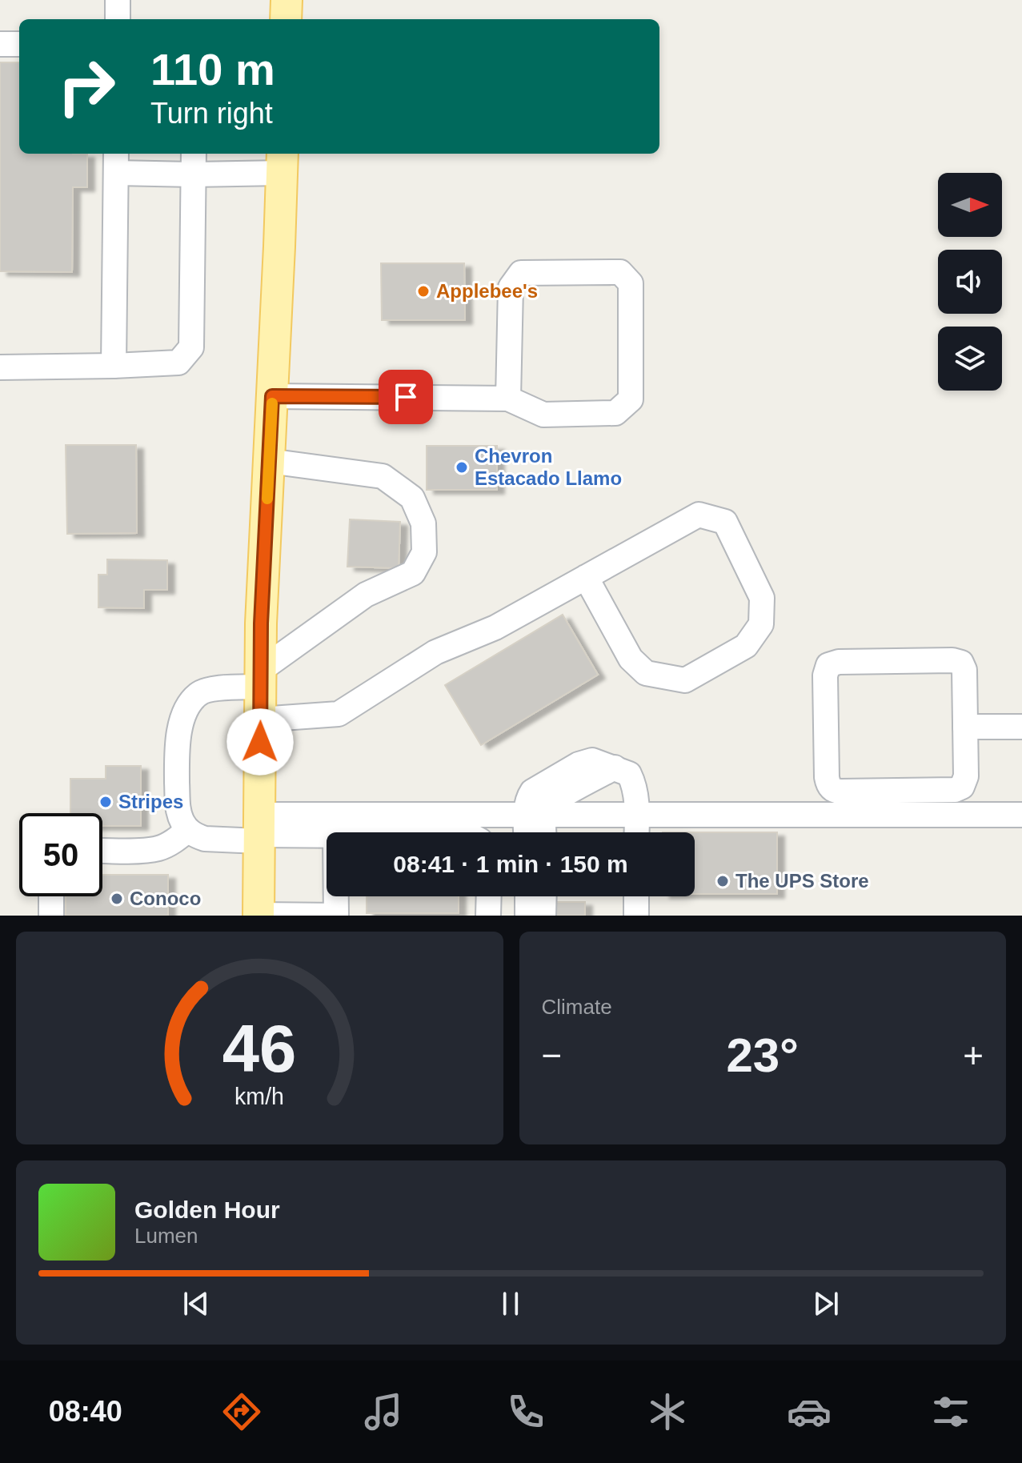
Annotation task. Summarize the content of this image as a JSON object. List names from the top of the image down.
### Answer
{
  "places": [
    "Applebee's",
    "Chevron Estacado Llamo",
    "Stripes",
    "The UPS Store",
    "Conoco"
  ],
  "north": "right",
  "page": {
    "turn": ["110 m", "Turn right"],
    "limit": "50",
    "trip": "08:41 · 1 min · 150 m",
    "tile": "Climate",
    "heat": ["−", "23°", "+"],
    "song": ["Golden Hour", "Lumen"],
    "tabs": "08:40",
    "gauge": ["46", "km/h"]
  }
}
